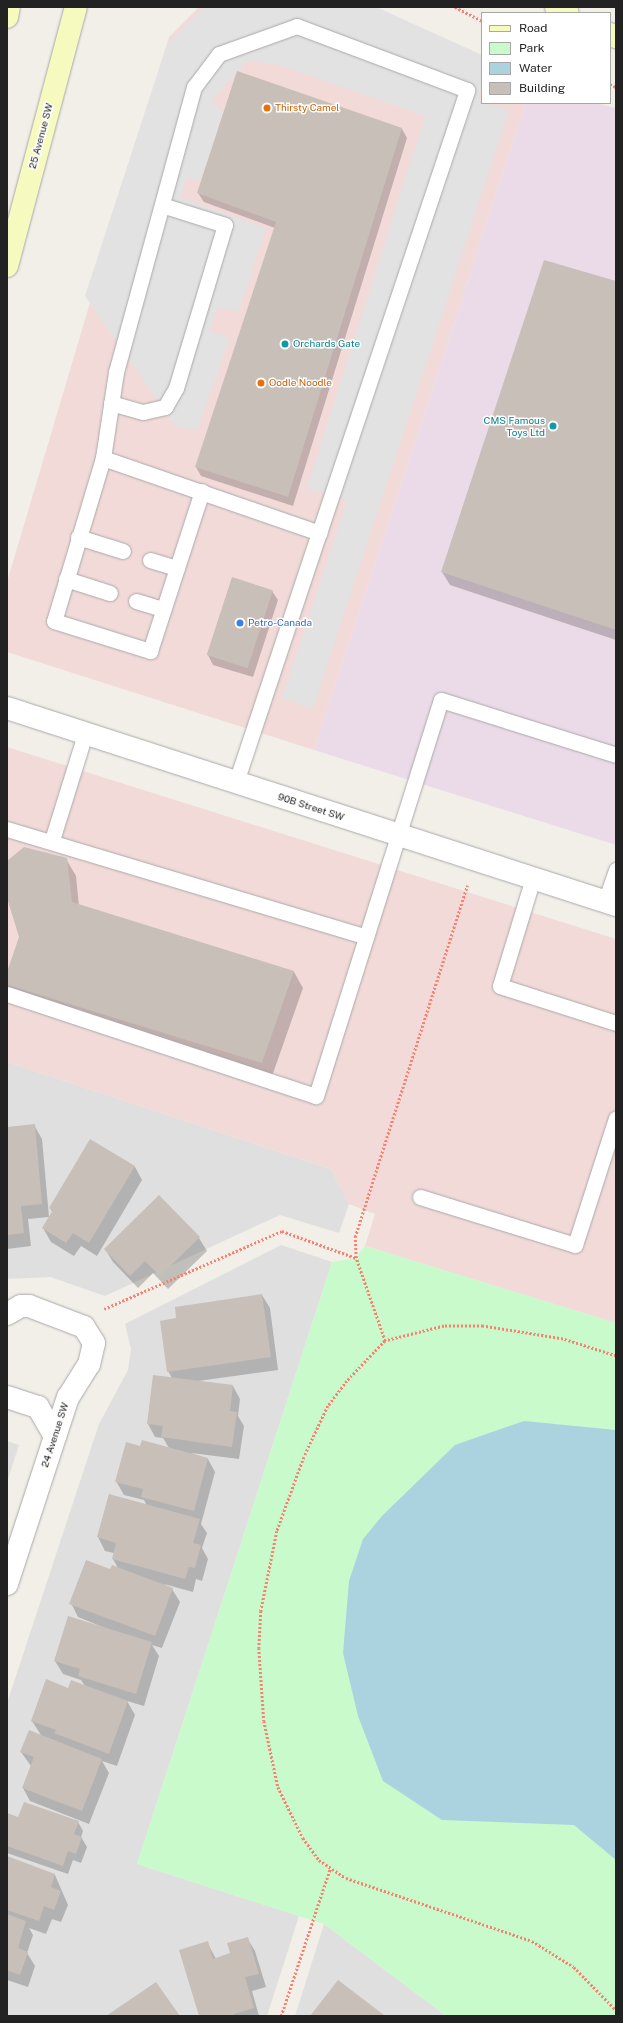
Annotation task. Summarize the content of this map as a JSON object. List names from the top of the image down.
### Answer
{
  "streets": {
    "main road": ["25 Avenue SW"],
    "street": ["90B Street SW", "24 Avenue SW"]
  },
  "places": [
    "Thirsty Camel",
    "Orchards Gate",
    "Oodle Noodle",
    "CMS Famous Toys Ltd",
    "Petro-Canada"
  ],
  "legend": [
    "Road",
    "Park",
    "Water",
    "Building"
  ]
}
